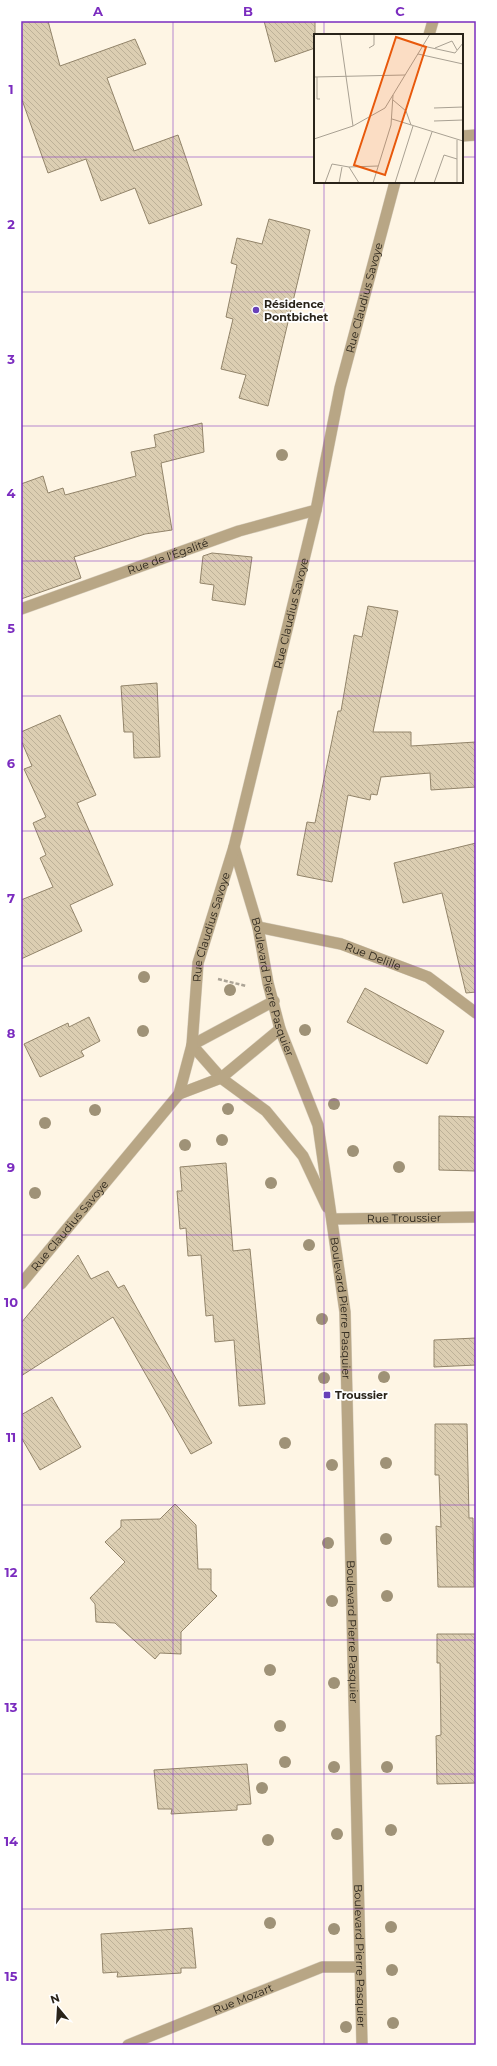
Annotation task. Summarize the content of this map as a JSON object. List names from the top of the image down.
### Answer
{
  "streets": {
    "street": [
      "Rue Claudius Savoye",
      "Rue de l'Égalité",
      "Rue Delille",
      "Boulevard Pierre Pasquier",
      "Rue Troussier",
      "Rue Mozart"
    ]
  },
  "crossings": [
    ["Rue Claudius Savoye", "Rue de l'Égalité"],
    ["Rue Claudius Savoye", "Boulevard Pierre Pasquier"],
    ["Rue Delille", "Boulevard Pierre Pasquier"],
    ["Boulevard Pierre Pasquier", "Rue Troussier"],
    ["Boulevard Pierre Pasquier", "Rue Mozart"]
  ],
  "places": {
    "other": ["Résidence Pontbichet"],
    "transit": ["Troussier"]
  },
  "north": "top",
  "grid": {
    "columns": ["A", "B", "C"],
    "rows": [
      "1",
      "2",
      "3",
      "4",
      "5",
      "6",
      "7",
      "8",
      "9",
      "10",
      "11",
      "12",
      "13",
      "14",
      "15"
    ]
  }
}
